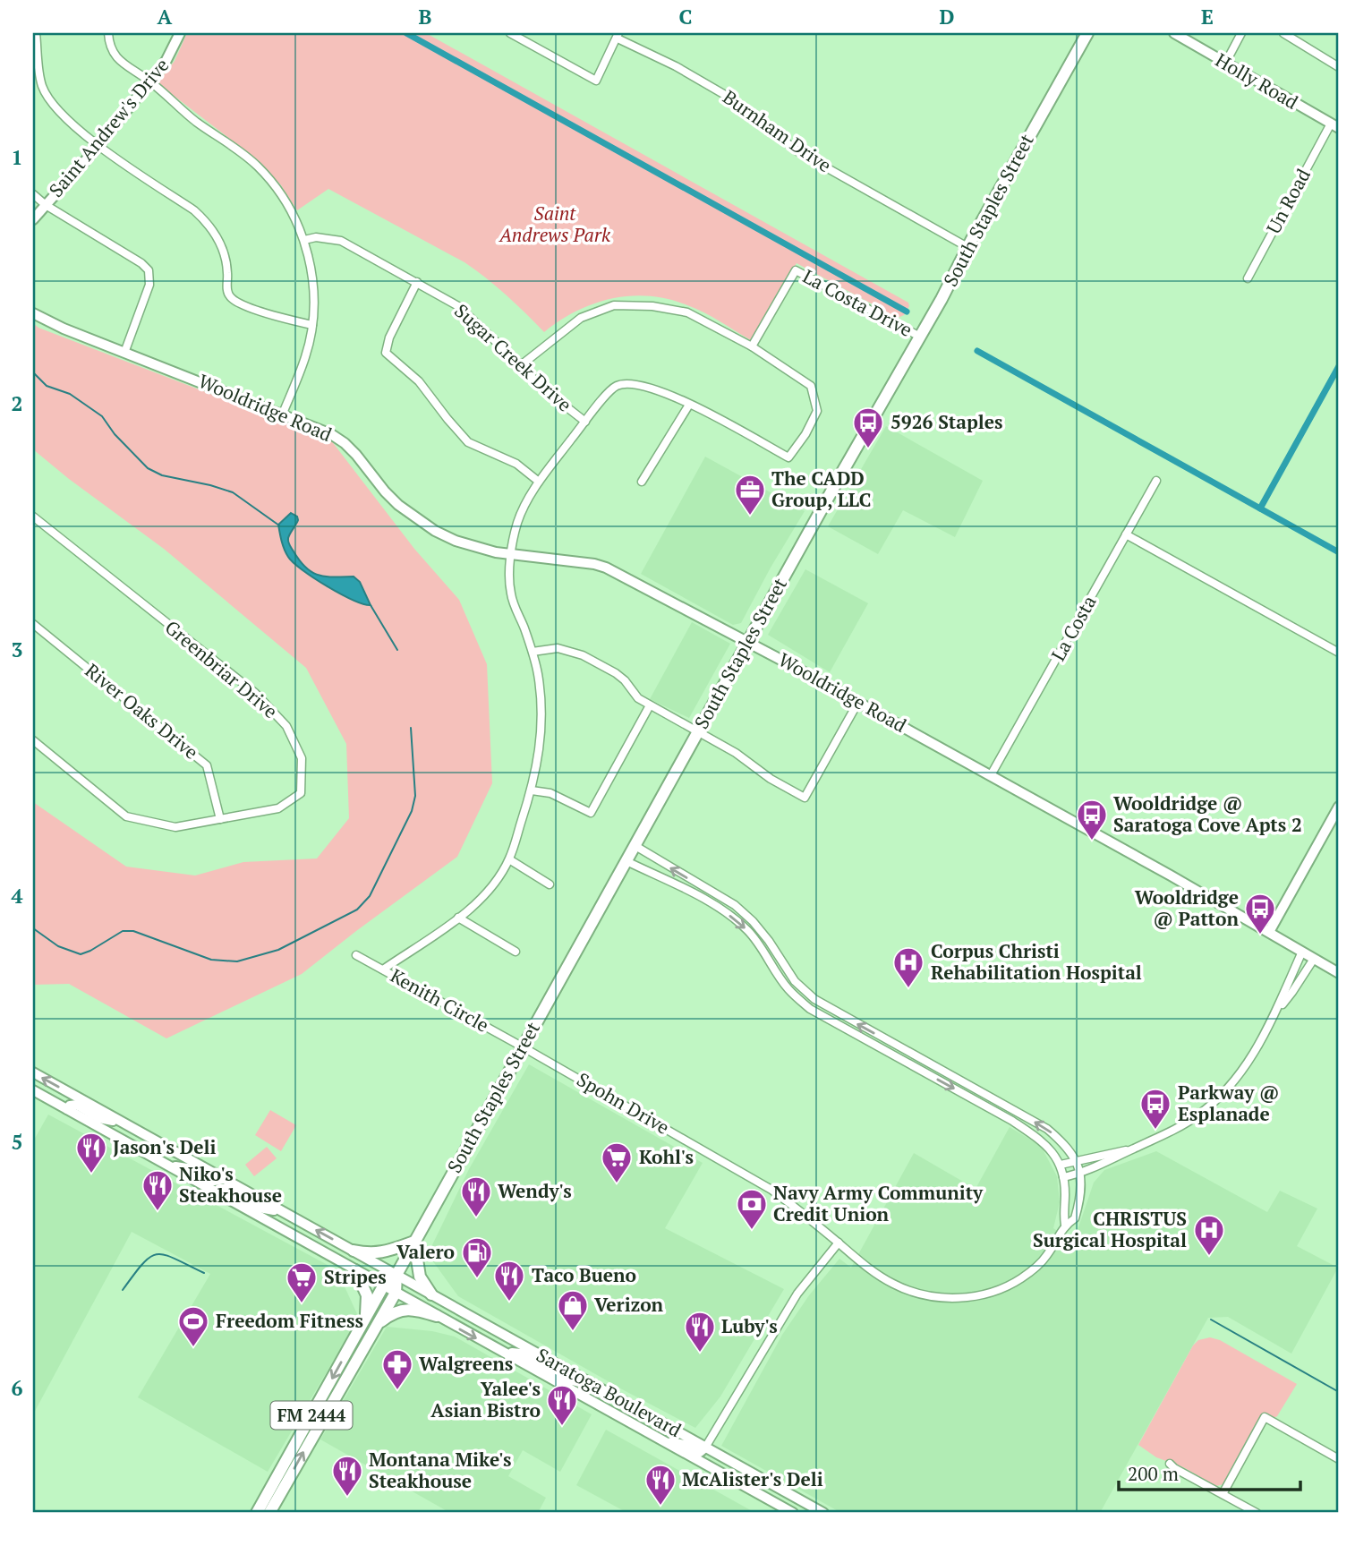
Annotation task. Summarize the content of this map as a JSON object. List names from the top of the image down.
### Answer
{
  "streets": {
    "main road": [
      "Holly Road",
      "Saint Andrew's Drive",
      "South Staples Street",
      "Wooldridge Road",
      "Saratoga Boulevard",
      "FM 2444"
    ],
    "street": [
      "Burnham Drive",
      "Un Road",
      "La Costa Drive",
      "Sugar Creek Drive",
      "La Costa",
      "Greenbriar Drive",
      "River Oaks Drive",
      "Kenith Circle",
      "Spohn Drive"
    ]
  },
  "crossings": [
    ["Holly Road", "Un Road"],
    ["Burnham Drive", "South Staples Street"],
    ["South Staples Street", "La Costa Drive"],
    ["South Staples Street", "Wooldridge Road"],
    ["South Staples Street", "Kenith Circle"],
    ["South Staples Street", "Spohn Drive"],
    ["South Staples Street", "Saratoga Boulevard"],
    ["Wooldridge Road", "La Costa"],
    ["Greenbriar Drive", "River Oaks Drive"],
    ["Kenith Circle", "Spohn Drive"]
  ],
  "parks": ["Saint Andrews Park"],
  "places": {
    "bus stop": [
      "5926 Staples",
      "Wooldridge @ Saratoga Cove Apts 2",
      "Wooldridge @ Patton",
      "Parkway @ Esplanade"
    ],
    "office": ["The CADD Group, LLC"],
    "hospital": ["Corpus Christi Rehabilitation Hospital", "CHRISTUS Surgical Hospital"],
    "restaurant": [
      "Jason's Deli",
      "Niko's Steakhouse",
      "Wendy's",
      "Taco Bueno",
      "Luby's",
      "Yalee's Asian Bistro",
      "Montana Mike's Steakhouse",
      "McAlister's Deli"
    ],
    "supermarket": ["Kohl's", "Stripes"],
    "bank": ["Navy Army Community Credit Union"],
    "fuel station": ["Valero"],
    "shop": ["Verizon"],
    "sports": ["Freedom Fitness"],
    "pharmacy": ["Walgreens"]
  },
  "scale_bar": "200 m",
  "grid": {
    "columns": [
      "A",
      "B",
      "C",
      "D",
      "E"
    ],
    "rows": [
      "1",
      "2",
      "3",
      "4",
      "5",
      "6"
    ]
  }
}
